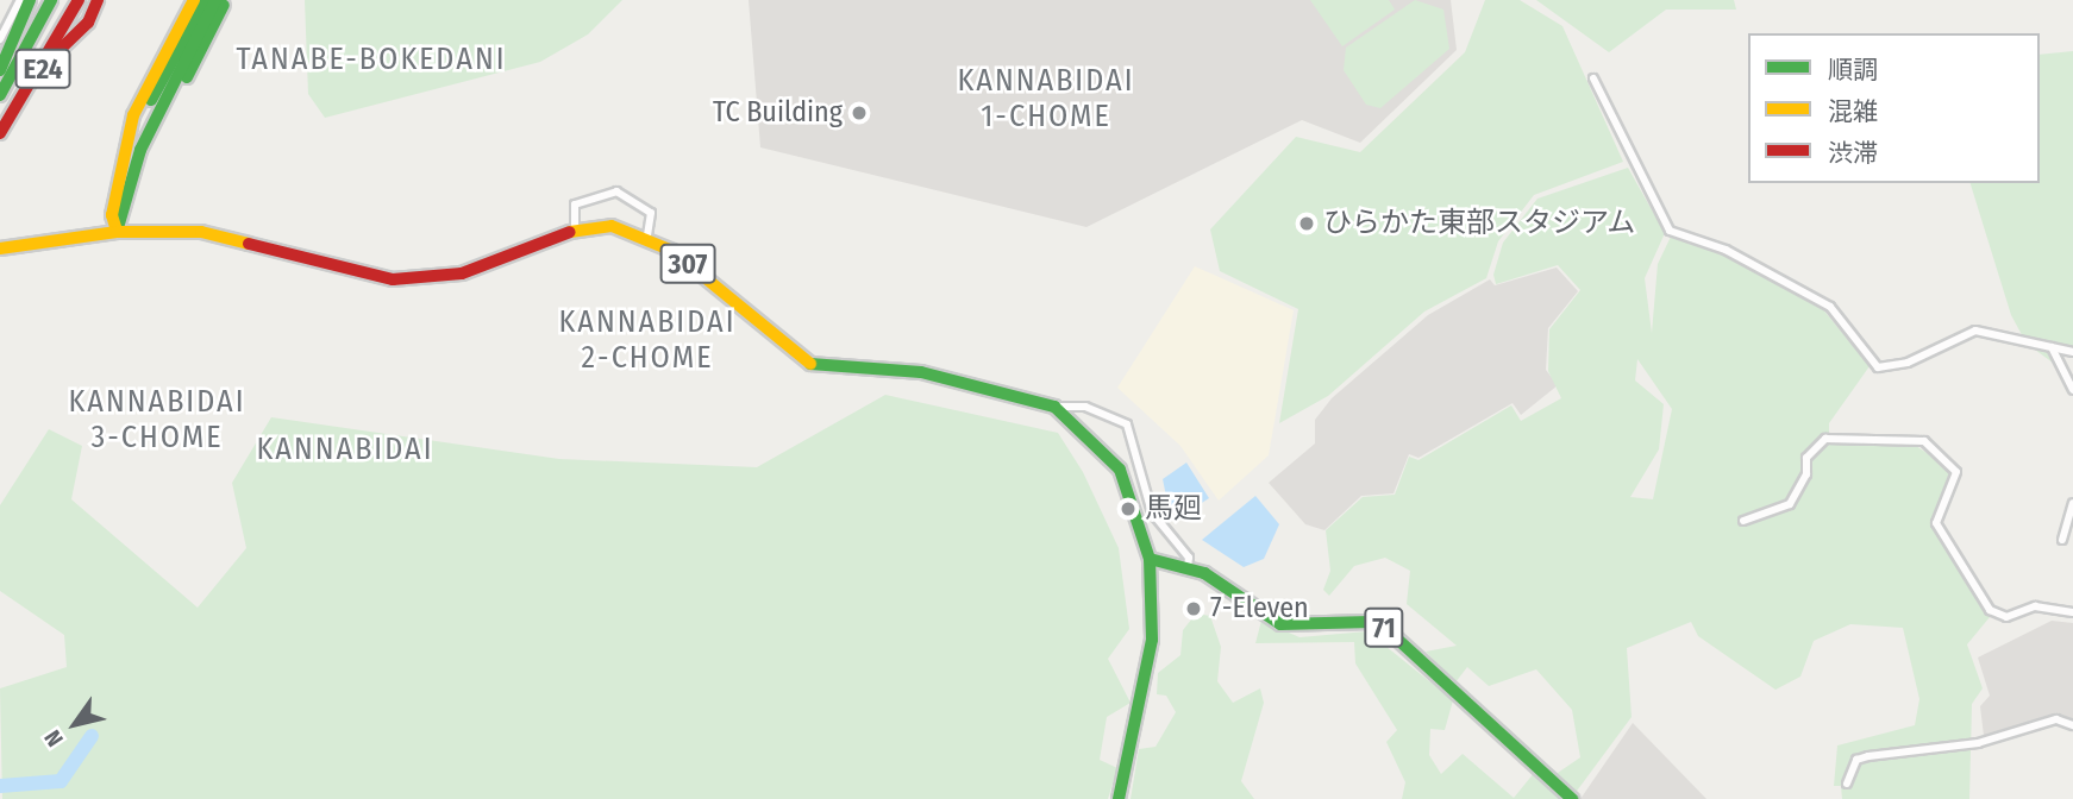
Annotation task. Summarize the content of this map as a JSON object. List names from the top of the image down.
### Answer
{
  "streets": {
    "main road": ["E24", "307", "71"]
  },
  "crossings": [
    ["307", "71"]
  ],
  "districts": [
    "TANABE-BOKEDANI",
    "KANNABIDAI 1-CHOME",
    "KANNABIDAI 2-CHOME",
    "KANNABIDAI 3-CHOME",
    "KANNABIDAI"
  ],
  "places": [
    "TC Building",
    "ひらかた東部スタジアム",
    "馬廻",
    "7-Eleven"
  ],
  "legend": ["順調", "混雑", "渋滞"],
  "north": "bottom left"
}
